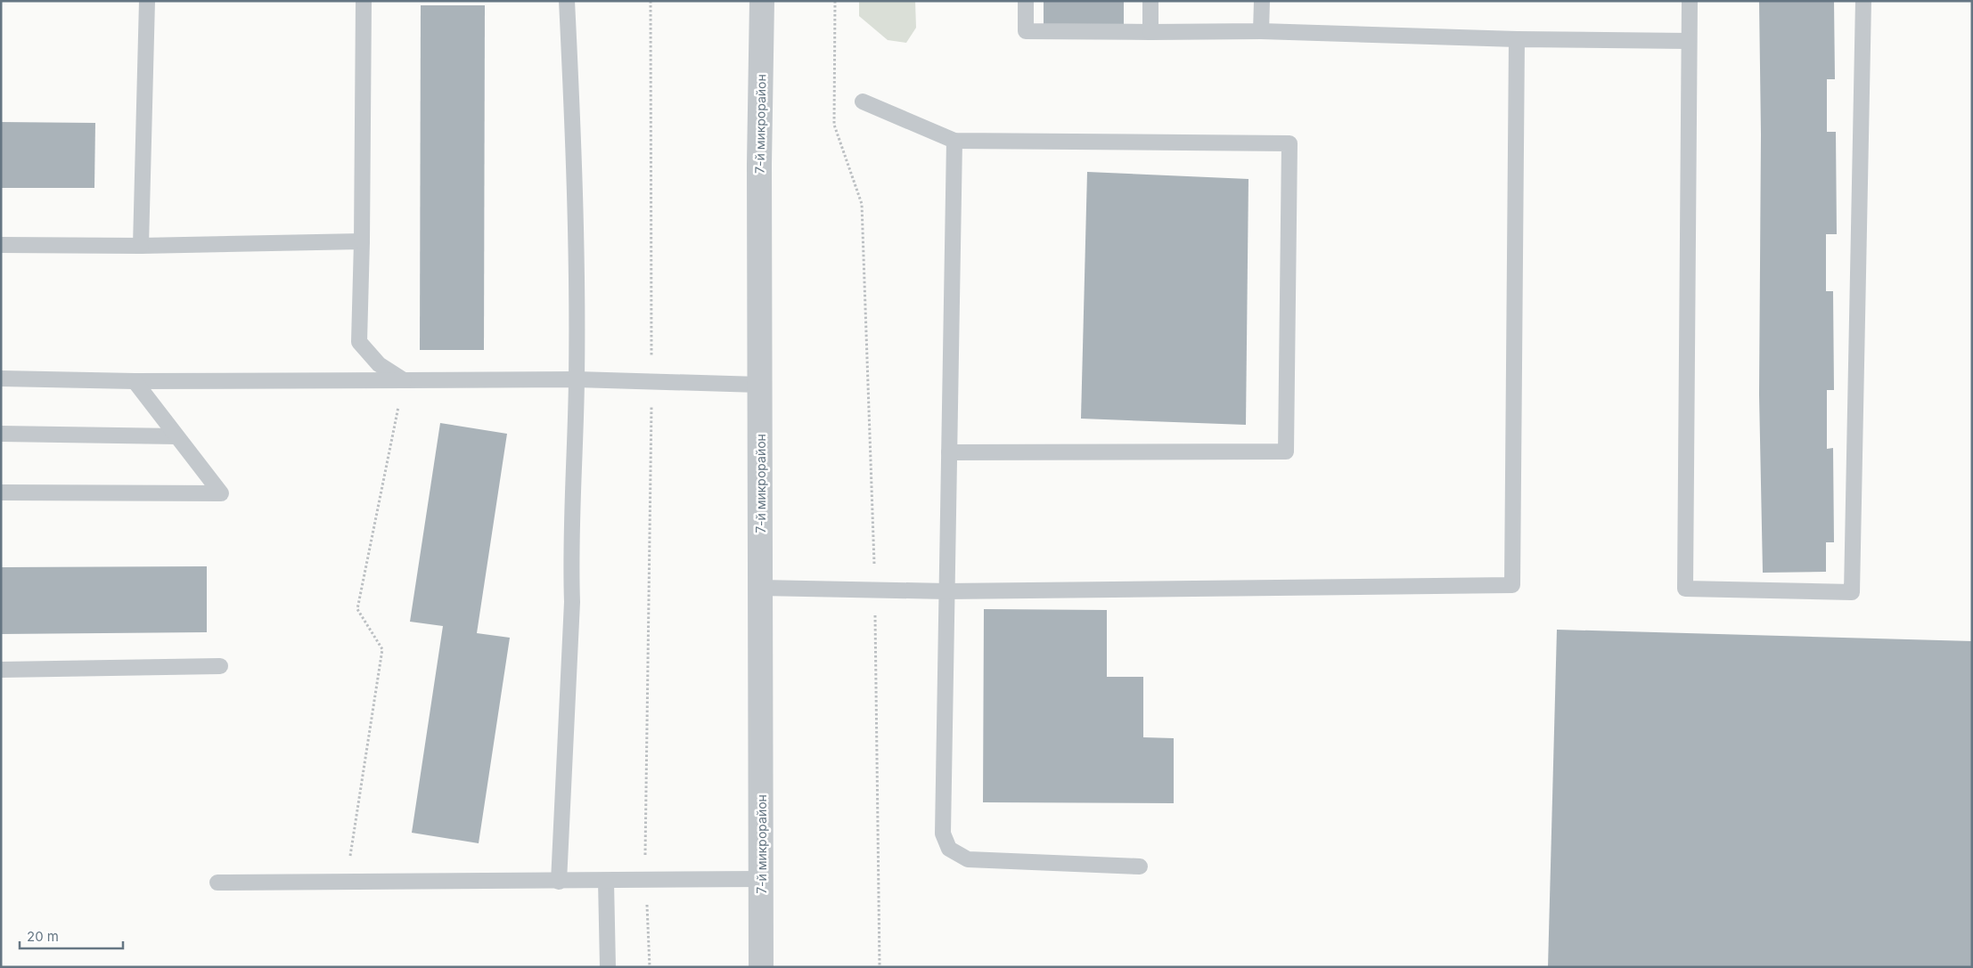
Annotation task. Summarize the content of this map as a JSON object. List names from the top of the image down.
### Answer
{
  "streets": {
    "street": ["7-й микрорайон"]
  },
  "scale_bar": "20 m"
}
